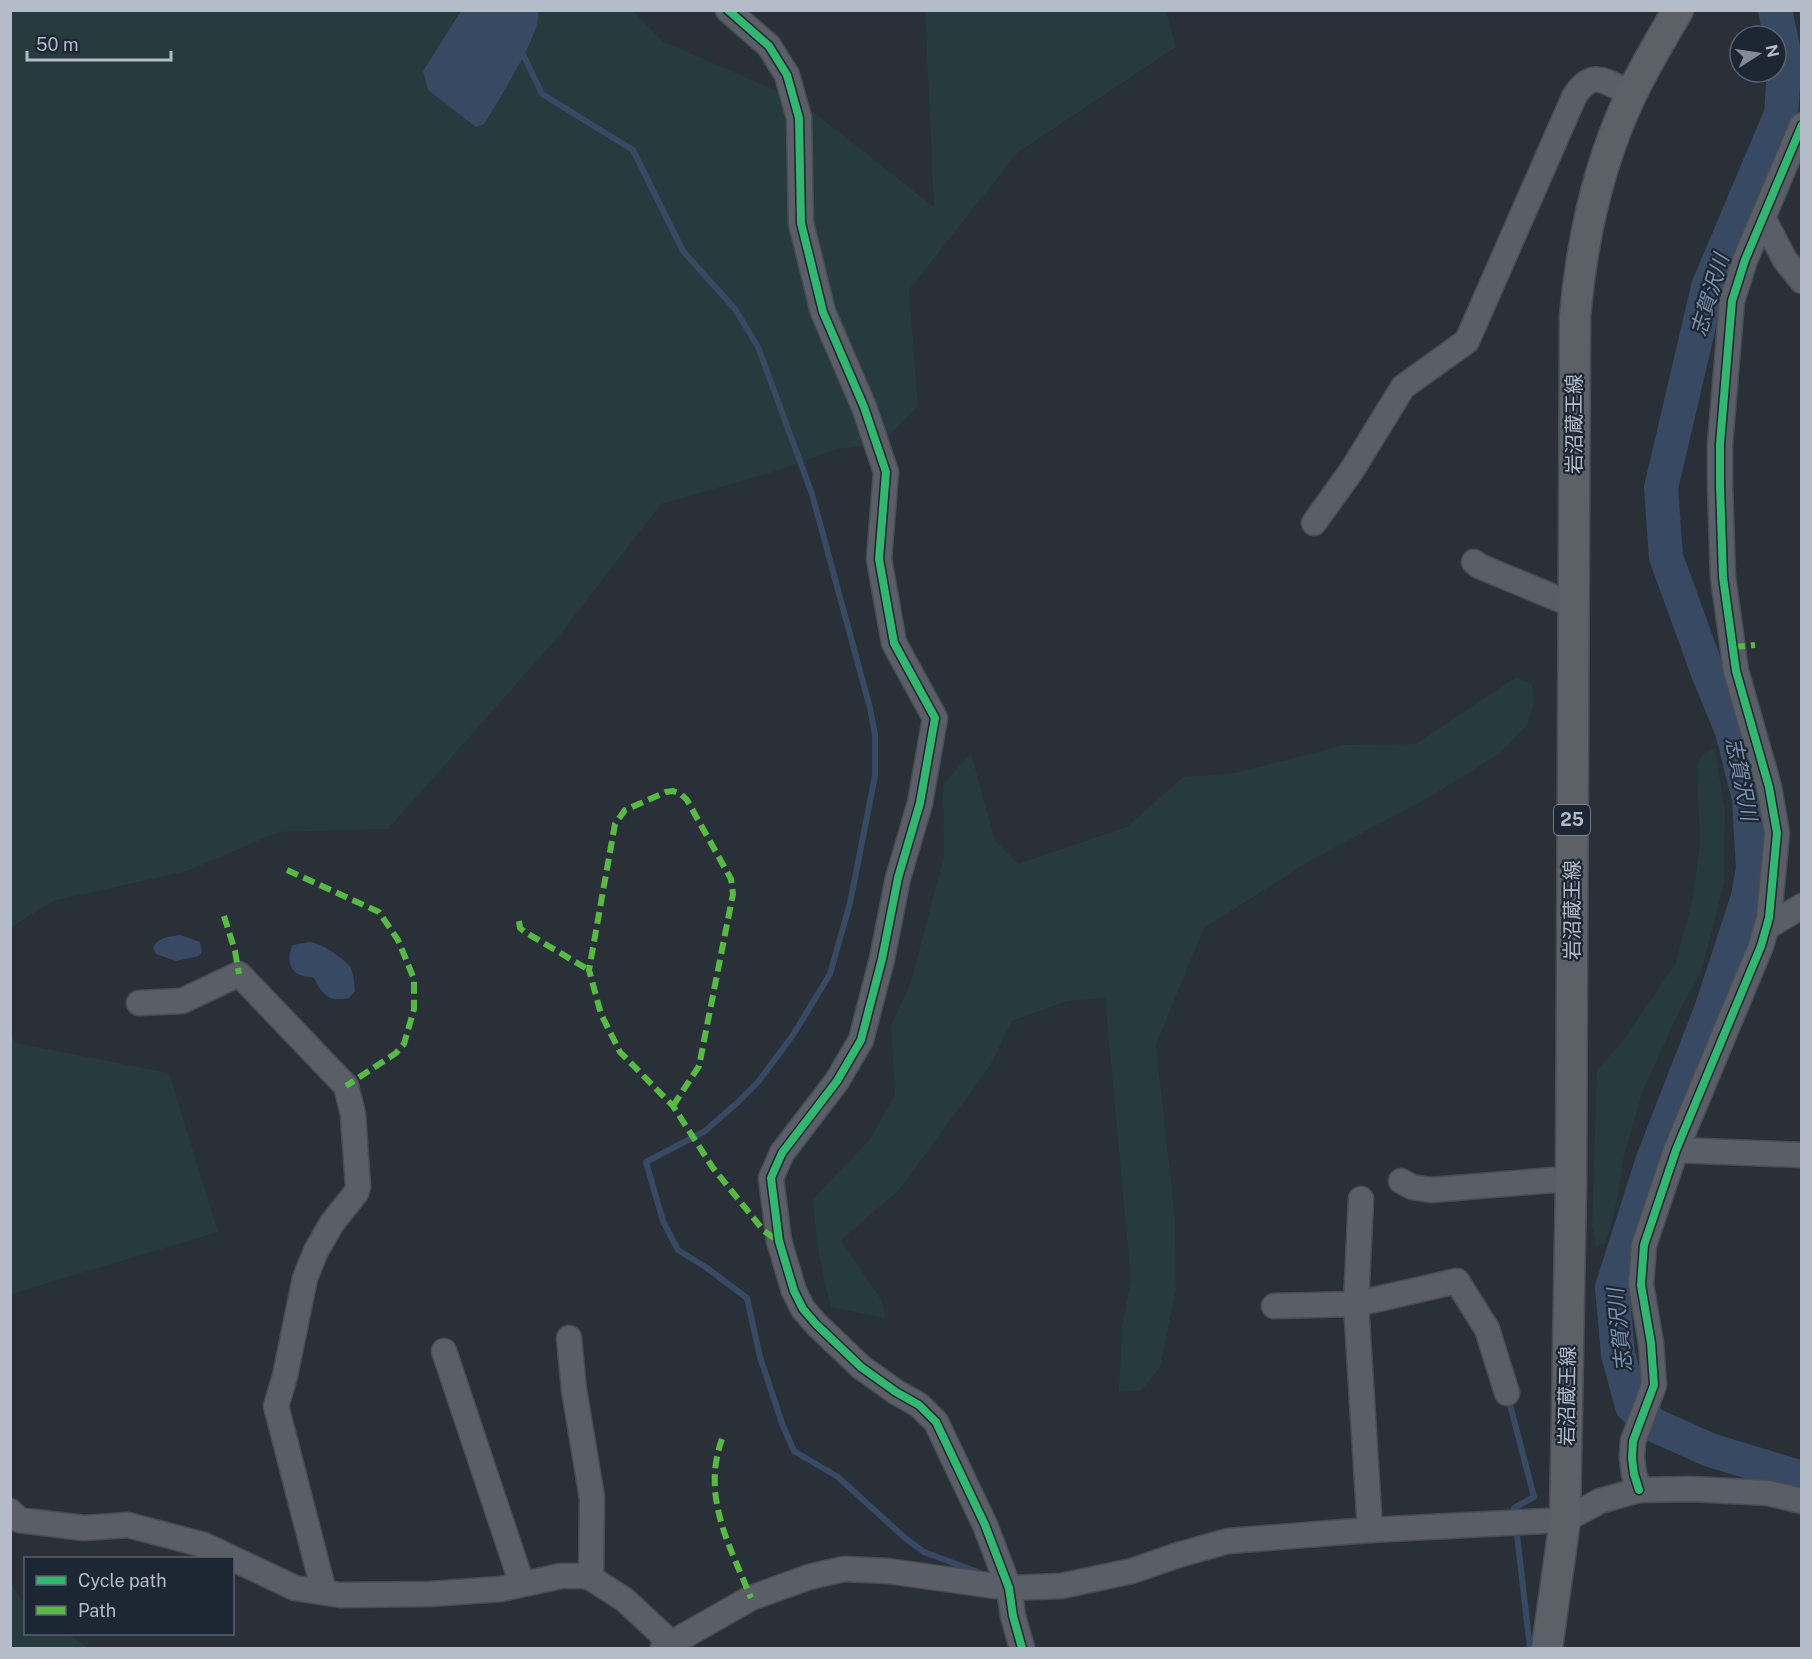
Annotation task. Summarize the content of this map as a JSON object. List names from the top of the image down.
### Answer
{
  "streets": {
    "main road": ["岩沼蔵王線", "25"]
  },
  "water": ["志賀沢川"],
  "legend": ["Cycle path", "Path"],
  "scale_bar": "50 m",
  "north": "right"
}
